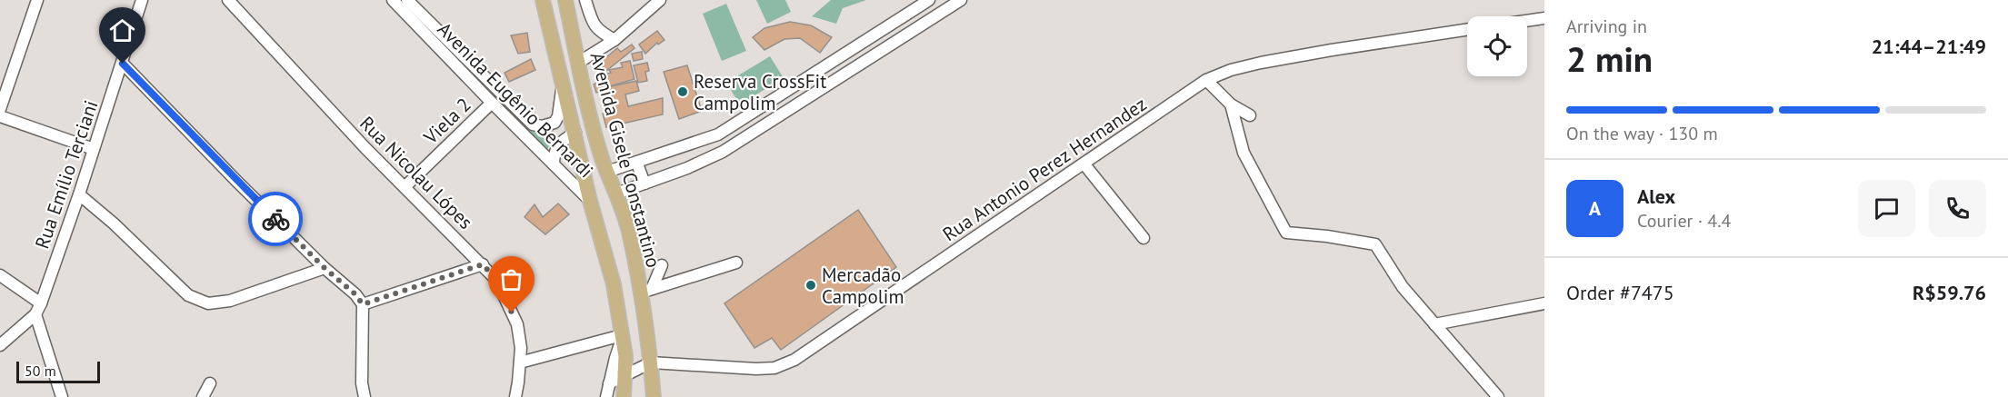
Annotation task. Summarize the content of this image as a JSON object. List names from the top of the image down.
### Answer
{
  "streets": {
    "main road": ["Avenida Gisele Constantino"],
    "street": [
      "Avenida Eugênio Bernardi",
      "Viela 2",
      "Rua Antonio Perez Hernandez",
      "Rua Nicolau Lópes",
      "Rua Emílio Terciani"
    ]
  },
  "crossings": [
    ["Avenida Eugênio Bernardi", "Viela 2"],
    ["Viela 2", "Rua Nicolau Lópes"],
    ["Avenida Gisele Constantino", "Rua Antonio Perez Hernandez"]
  ],
  "places": ["Reserva CrossFit Campolim", "Mercadão Campolim"],
  "scale_bar": "50 m",
  "page": {
    "heading": ["2 min", "Arriving in", "21:44–21:49"],
    "panel": [
      "Alex",
      "Courier · 4.4",
      "Order #7475",
      "R$59.76"
    ],
    "bar": "On the way · 130 m",
    "round": "A",
    "scale": "50 m"
  }
}
